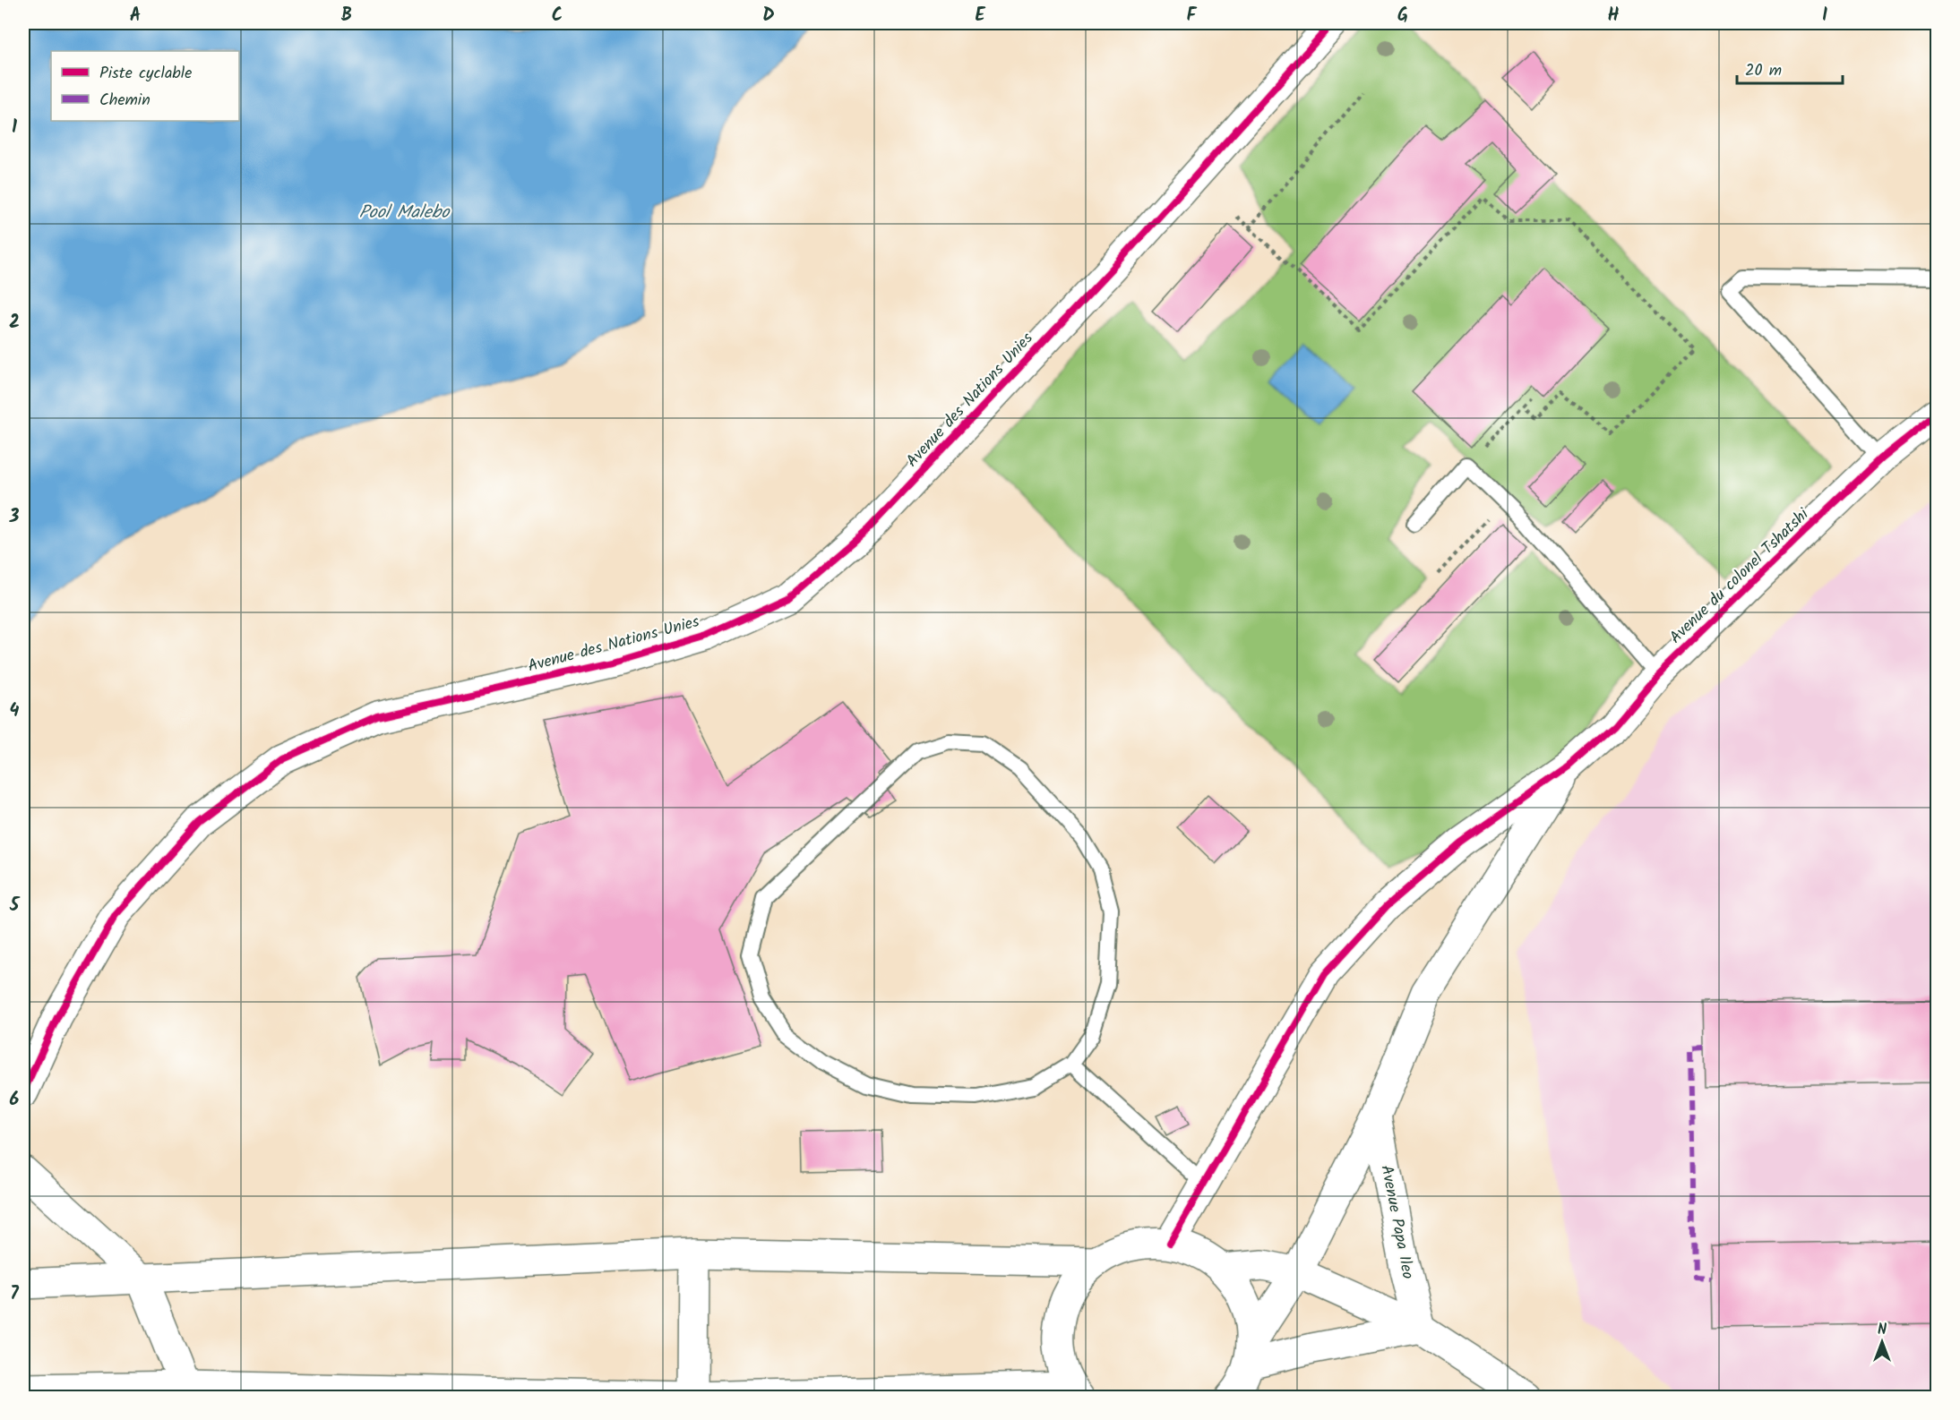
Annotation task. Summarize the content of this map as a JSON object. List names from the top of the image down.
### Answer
{
  "streets": {
    "street": ["Avenue des Nations Unies", "Avenue du colonel Tshatshi", "Avenue Papa Ileo"]
  },
  "water": ["Pool Malebo"],
  "legend": ["Piste cyclable", "Chemin"],
  "scale_bar": "20 m",
  "north": "top",
  "grid": {
    "columns": [
      "A",
      "B",
      "C",
      "D",
      "E",
      "F",
      "G",
      "H",
      "I"
    ],
    "rows": [
      "1",
      "2",
      "3",
      "4",
      "5",
      "6",
      "7"
    ]
  }
}
